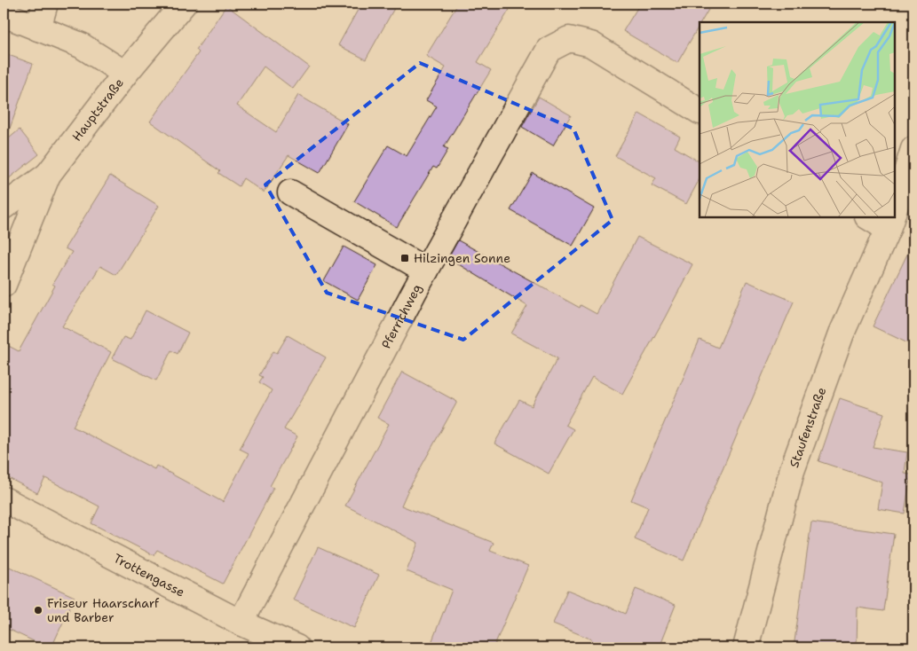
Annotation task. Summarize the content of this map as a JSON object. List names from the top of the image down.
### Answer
{
  "streets": {
    "street": [
      "Hauptstraße",
      "Pferrichweg",
      "Staufenstraße",
      "Trottengasse"
    ]
  },
  "crossings": [
    ["Pferrichweg", "Trottengasse"]
  ],
  "places": {
    "transit": ["Hilzingen Sonne"],
    "other": ["Friseur Haarscharf und Barber"]
  }
}
